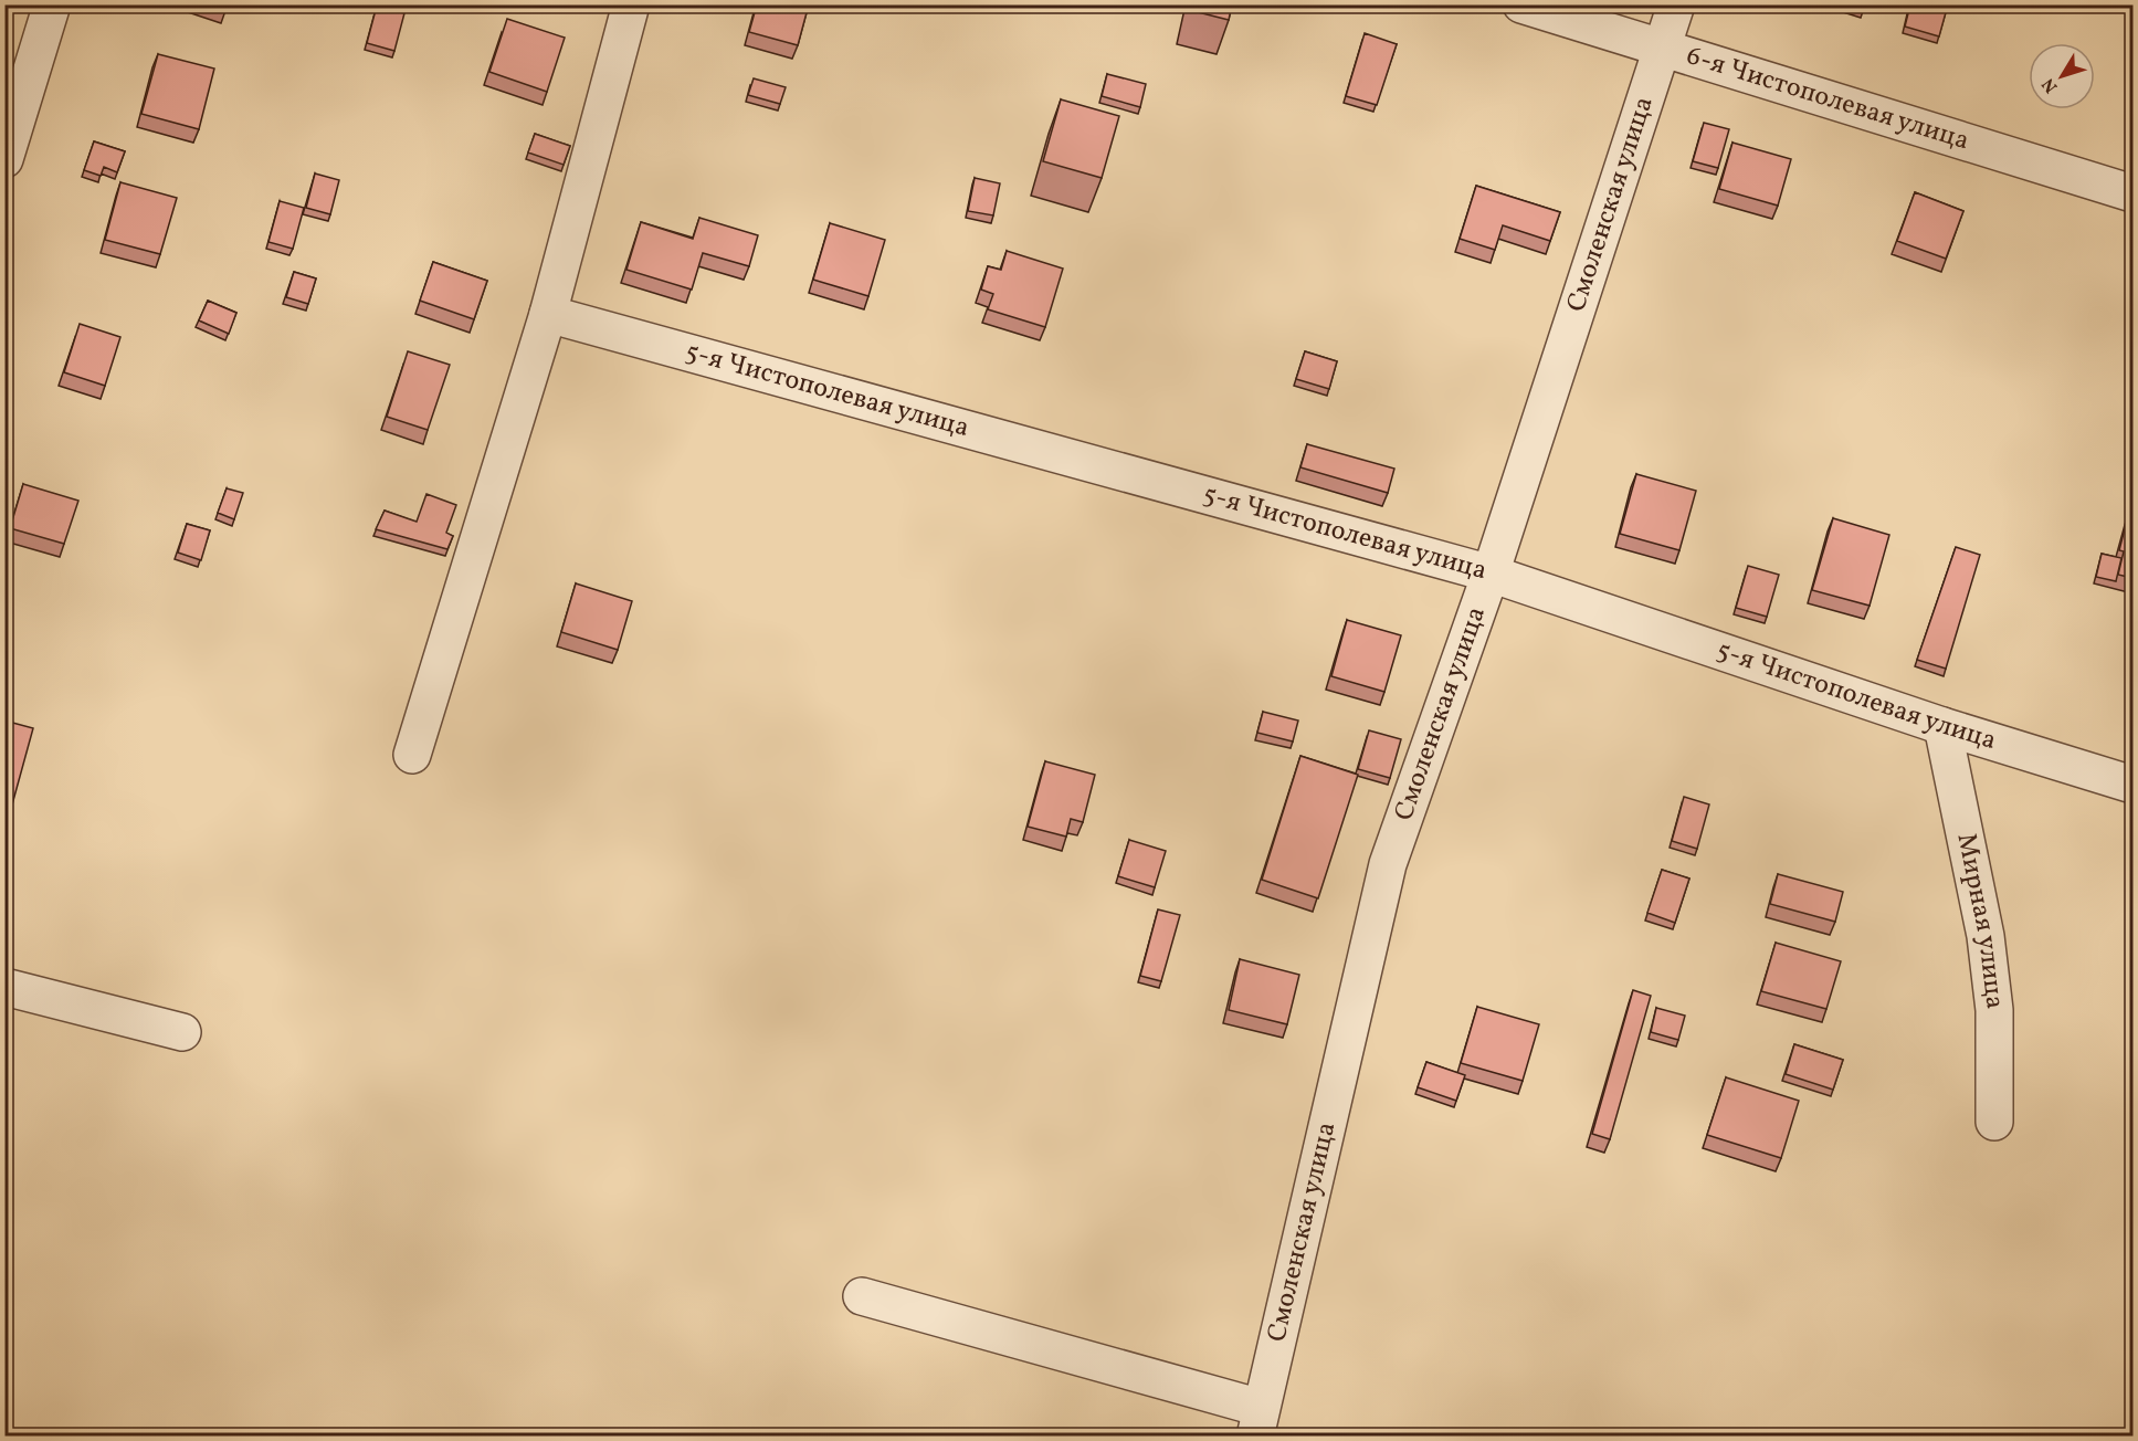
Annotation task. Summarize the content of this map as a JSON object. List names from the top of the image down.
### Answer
{
  "streets": {
    "street": [
      "6-я Чистополевая улица",
      "Смоленская улица",
      "5-я Чистополевая улица",
      "Мирная улица"
    ]
  },
  "crossings": [
    ["6-я Чистополевая улица", "Смоленская улица"],
    ["Смоленская улица", "5-я Чистополевая улица"],
    ["5-я Чистополевая улица", "Мирная улица"]
  ],
  "north": "bottom left"
}
